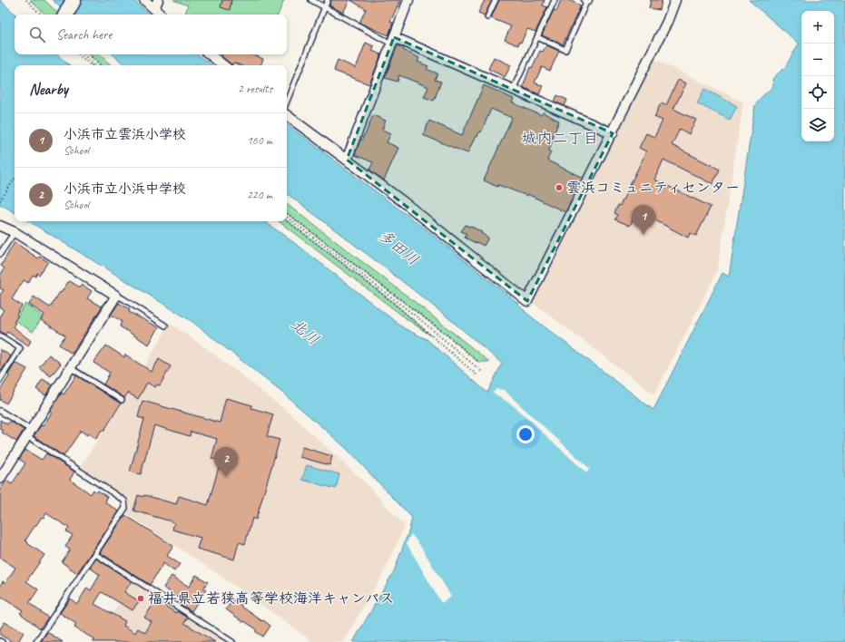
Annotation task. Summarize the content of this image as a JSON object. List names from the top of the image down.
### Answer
{
  "districts": ["城内二丁目"],
  "water": ["多田川", "北川"],
  "places": ["雲浜コミュニティセンター", "福井県立若狭高等学校海洋キャンパス"],
  "page": {
    "map_buttons": ["+", "−"],
    "search": "Search here",
    "heading": ["Nearby", "2 results"],
    "list": [
      {
        "mark": "1",
        "name": "小浜市立雲浜小学校",
        "note": "School",
        "value": "160 m"
      },
      {
        "mark": "2",
        "name": "小浜市立小浜中学校",
        "note": "School",
        "value": "220 m"
      }
    ],
    "pins": ["1", "2"]
  }
}
